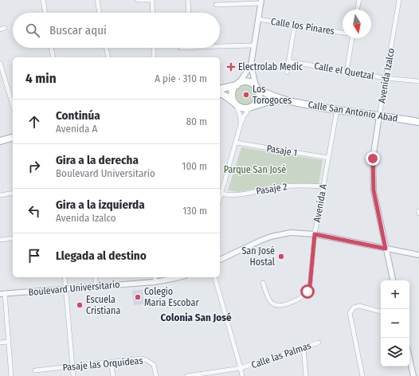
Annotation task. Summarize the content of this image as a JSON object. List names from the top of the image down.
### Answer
{
  "streets": {
    "main road": ["Calle San Antonio Abad"],
    "street": [
      "Calle los Pinares",
      "Calle el Quetzal",
      "Avenida Izalco",
      "Pasaje 1",
      "Pasaje 2",
      "Avenida A",
      "Boulevard Universitario",
      "Calle las Palmas",
      "Pasaje las Orquídeas"
    ]
  },
  "crossings": [
    ["Calle el Quetzal", "Avenida Izalco"],
    ["Avenida Izalco", "Calle San Antonio Abad"],
    ["Calle San Antonio Abad", "Avenida A"],
    ["Pasaje 1", "Avenida A"],
    ["Pasaje 2", "Avenida A"]
  ],
  "districts": ["Colonia San José"],
  "parks": ["Parque San José"],
  "places": {
    "health": ["Electrolab Medic"],
    "other": [
      "Los Torogoces",
      "San José Hostal",
      "Colegio Maria Escobar",
      "Escuela Cristiana"
    ]
  },
  "north": "bottom",
  "page": {
    "search": "Buscar aquí",
    "heading": ["4 min", "A pie · 310 m"],
    "list": [
      ["Continúa", "Avenida A", "80 m"],
      ["Gira a la derecha", "Boulevard Universitario", "100 m"],
      ["Gira a la izquierda", "Avenida Izalco", "130 m"],
      "Llegada al destino"
    ],
    "map_buttons": ["+", "−"]
  }
}
